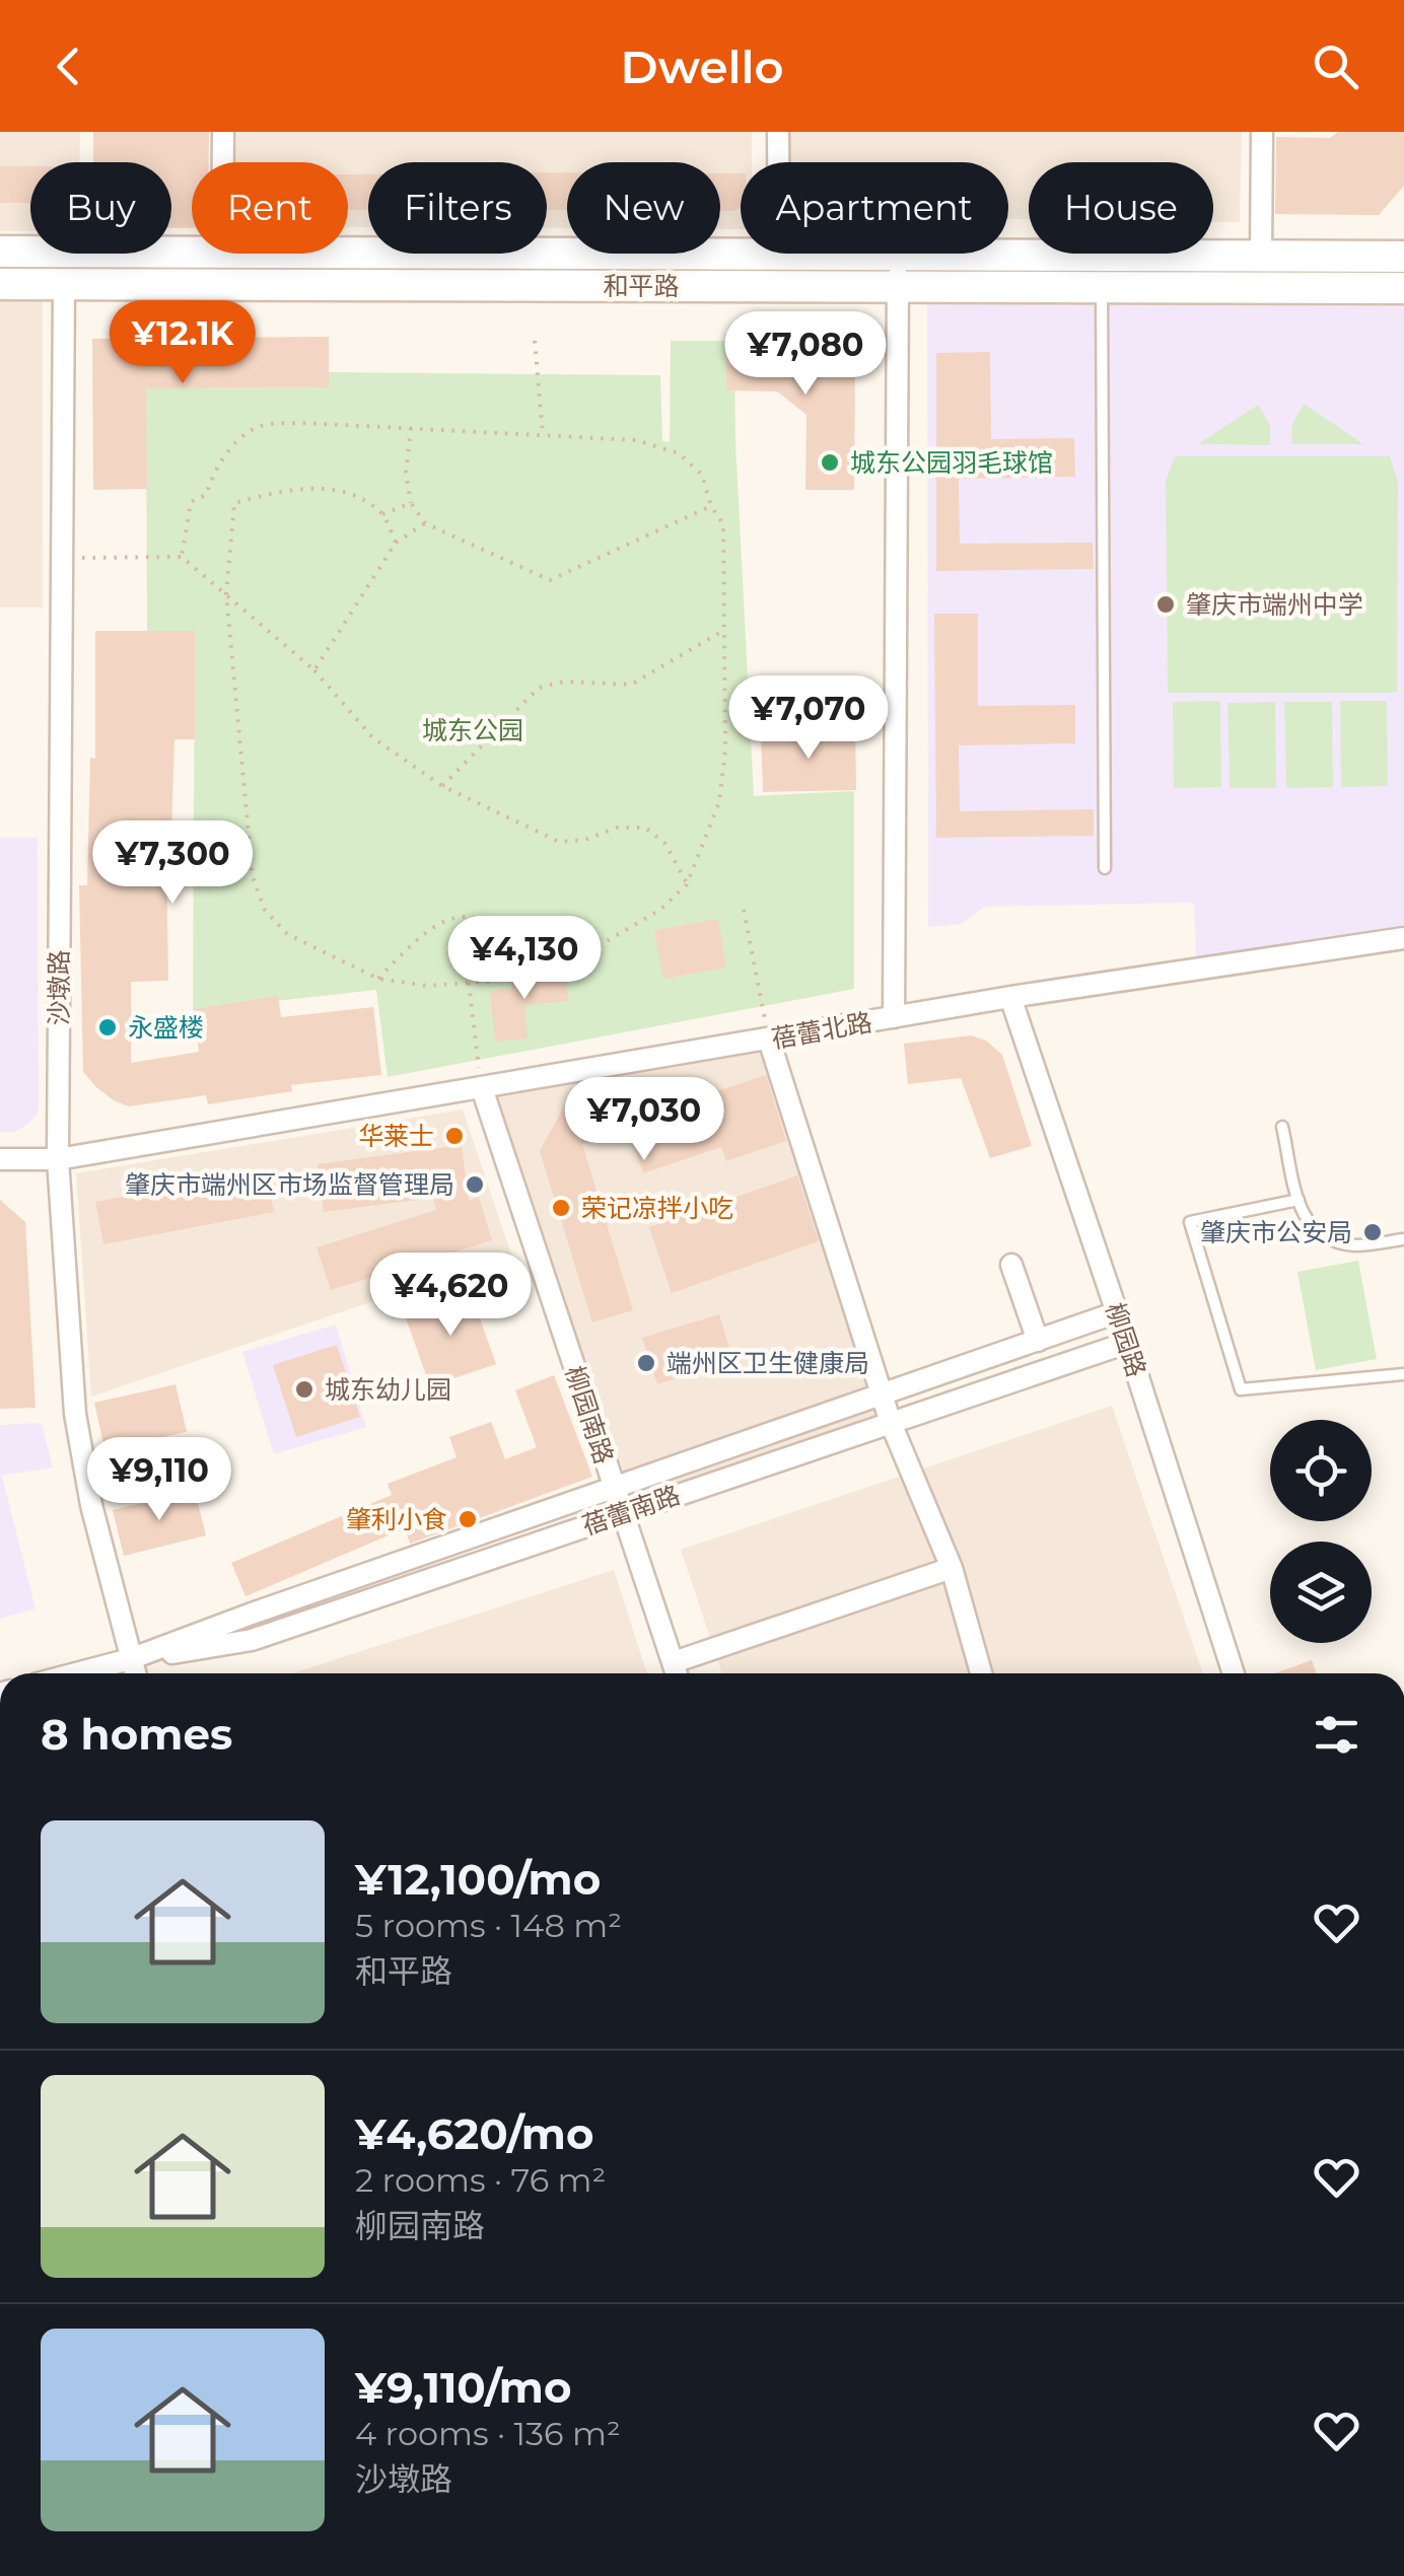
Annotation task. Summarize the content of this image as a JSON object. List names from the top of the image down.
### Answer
{
  "streets": {
    "main road": ["和平路"],
    "street": [
      "沙墩路",
      "蓓蕾北路",
      "柳园路",
      "柳园南路",
      "蓓蕾南路"
    ]
  },
  "crossings": [
    ["和平路", "沙墩路"],
    ["沙墩路", "蓓蕾北路"],
    ["沙墩路", "蓓蕾南路"],
    ["蓓蕾北路", "柳园路"],
    ["蓓蕾北路", "柳园南路"],
    ["柳园路", "蓓蕾南路"],
    ["柳园南路", "蓓蕾南路"]
  ],
  "parks": ["城东公园"],
  "places": [
    "城东公园羽毛球馆",
    "肇庆市端州中学",
    "永盛楼",
    "华莱士",
    "肇庆市端州区市场监督管理局",
    "荣记凉拌小吃",
    "肇庆市公安局",
    "端州区卫生健康局",
    "城东幼儿园",
    "肇利小食"
  ],
  "page": {
    "header": "Dwello",
    "chip": [
      "Buy",
      "Rent",
      "Filters",
      "New",
      "Apartment",
      "House"
    ],
    "price": [
      "¥12.1K",
      "¥7,080",
      "¥7,070",
      "¥7,300",
      "¥4,130",
      "¥7,030",
      "¥4,620",
      "¥9,110"
    ],
    "heading": "8 homes",
    "list": [
      {
        "name": "¥12,100/mo",
        "note": "5 rooms · 148 m² · 和平路"
      },
      {
        "name": "¥4,620/mo",
        "note": "2 rooms · 76 m² · 柳园南路"
      },
      {
        "name": "¥9,110/mo",
        "note": "4 rooms · 136 m² · 沙墩路"
      }
    ]
  }
}
